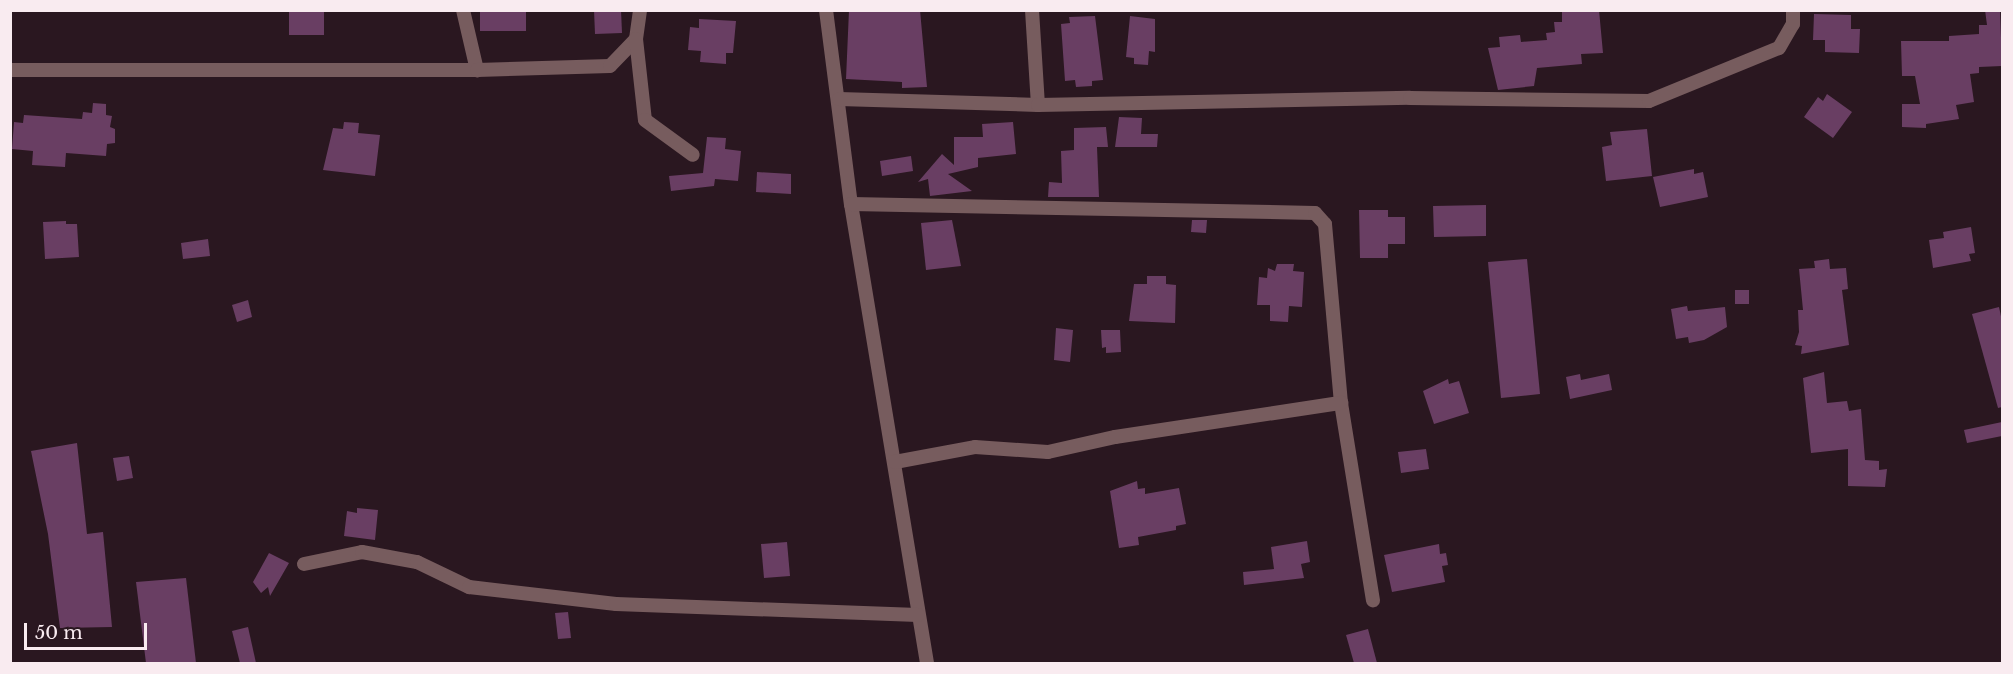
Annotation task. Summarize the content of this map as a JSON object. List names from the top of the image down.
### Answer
{
  "scale_bar": "50 m"
}
